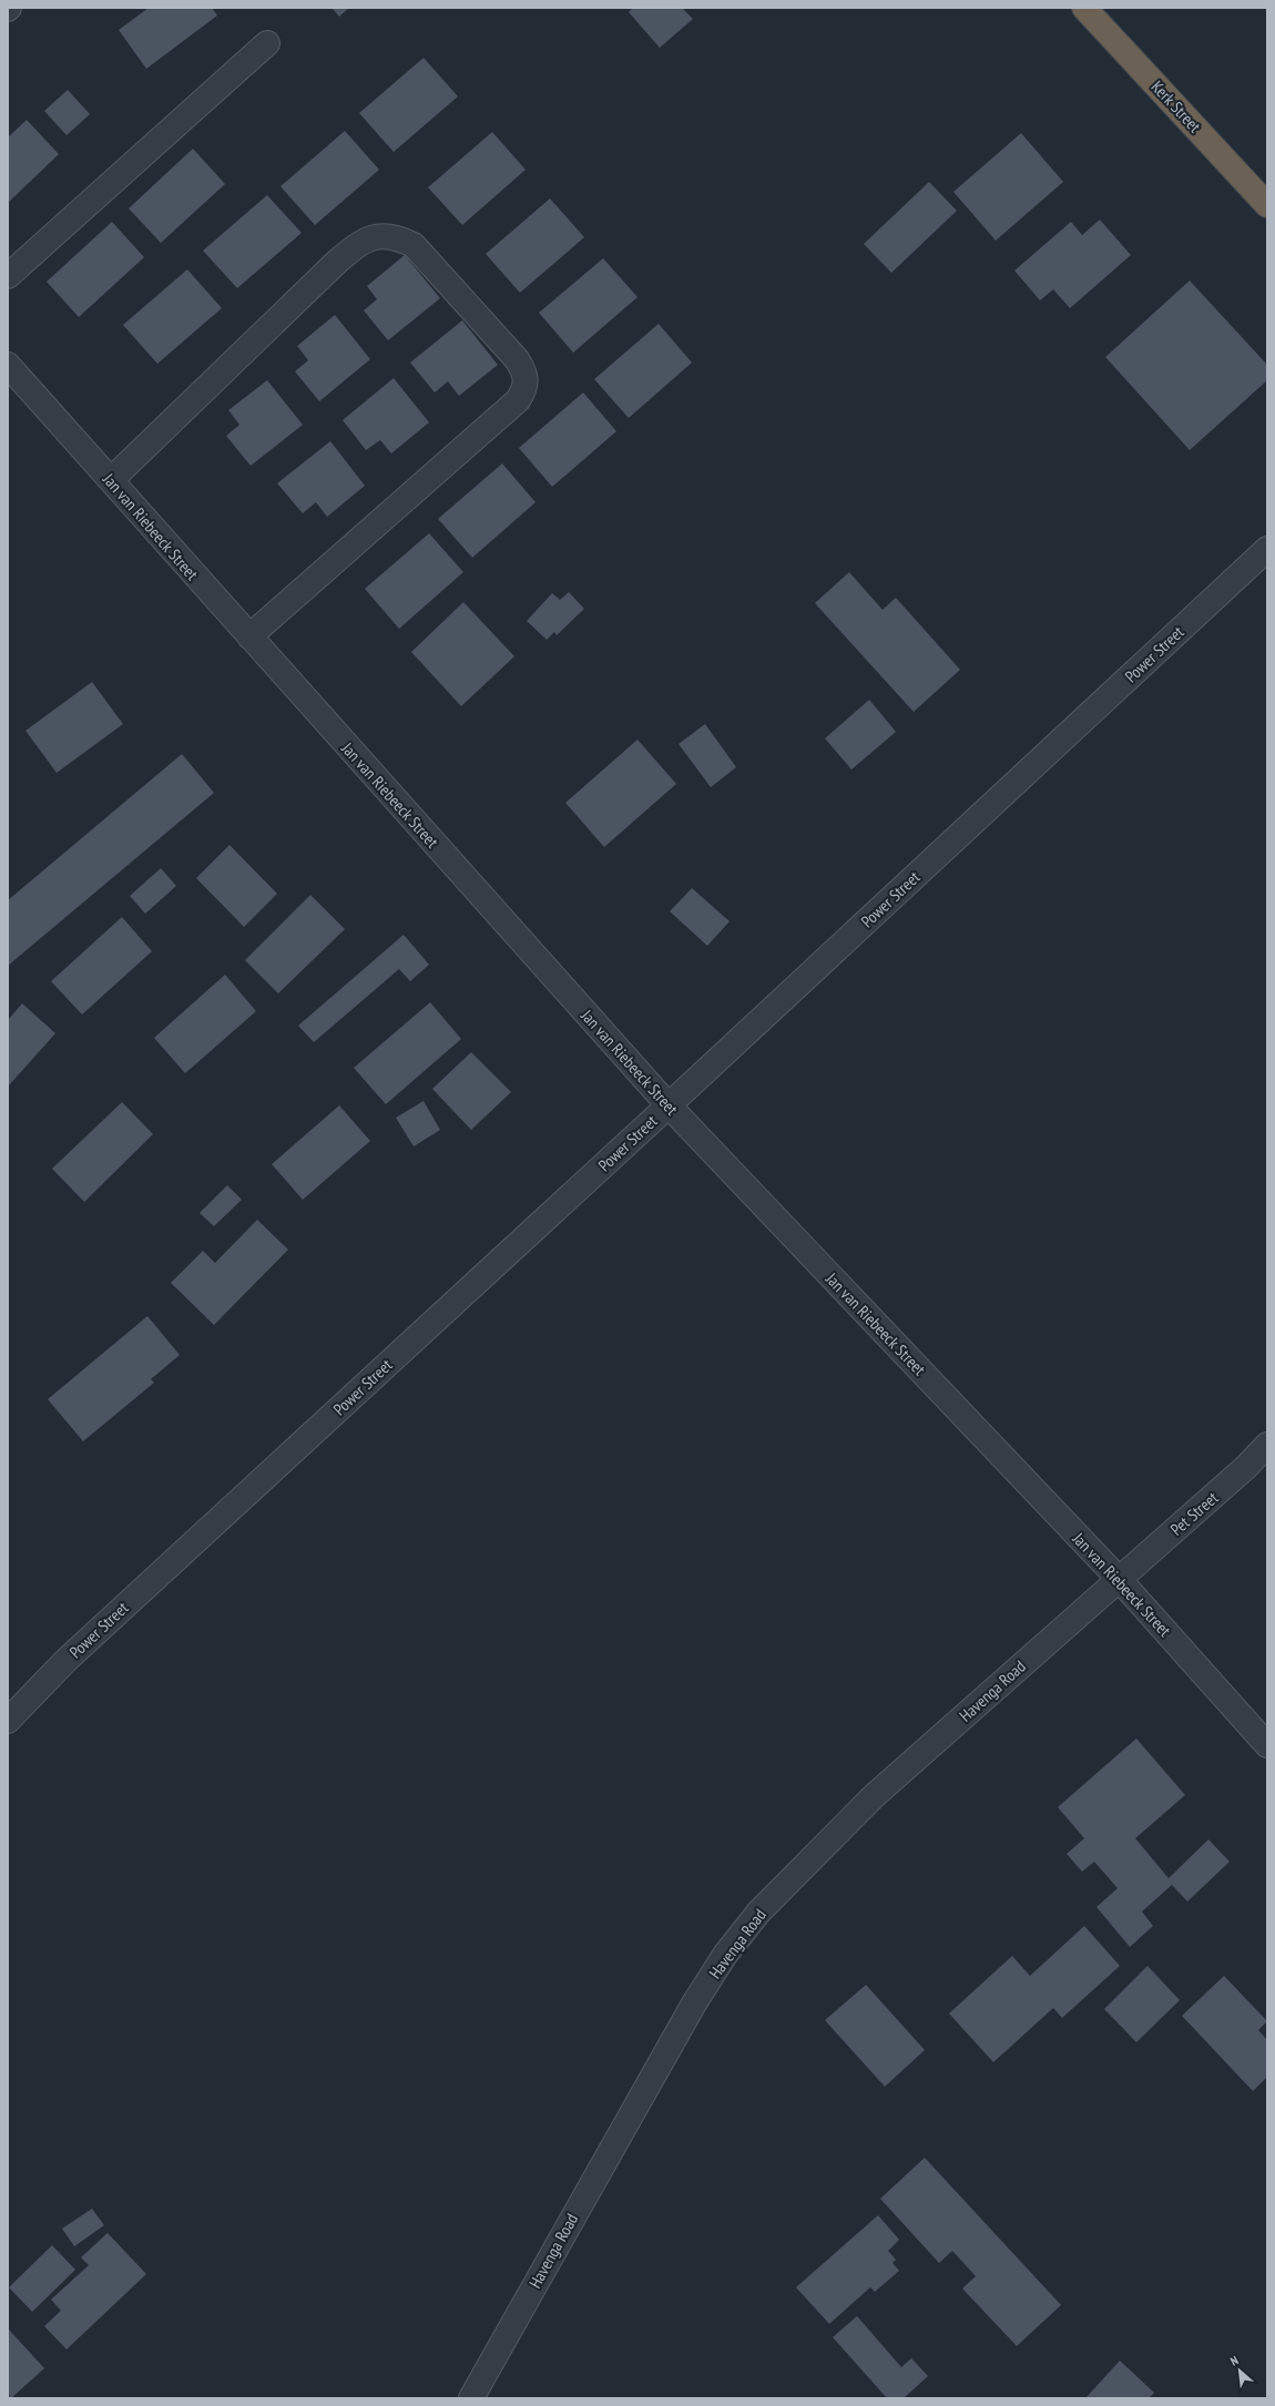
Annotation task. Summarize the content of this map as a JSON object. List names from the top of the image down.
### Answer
{
  "streets": {
    "highway": ["Kerk Street"],
    "street": [
      "Jan van Riebeeck Street",
      "Power Street",
      "Pet Street",
      "Havenga Road"
    ]
  },
  "crossings": [
    ["Jan van Riebeeck Street", "Power Street"],
    ["Jan van Riebeeck Street", "Pet Street"],
    ["Jan van Riebeeck Street", "Havenga Road"],
    ["Pet Street", "Havenga Road"]
  ],
  "north": "top left"
}
